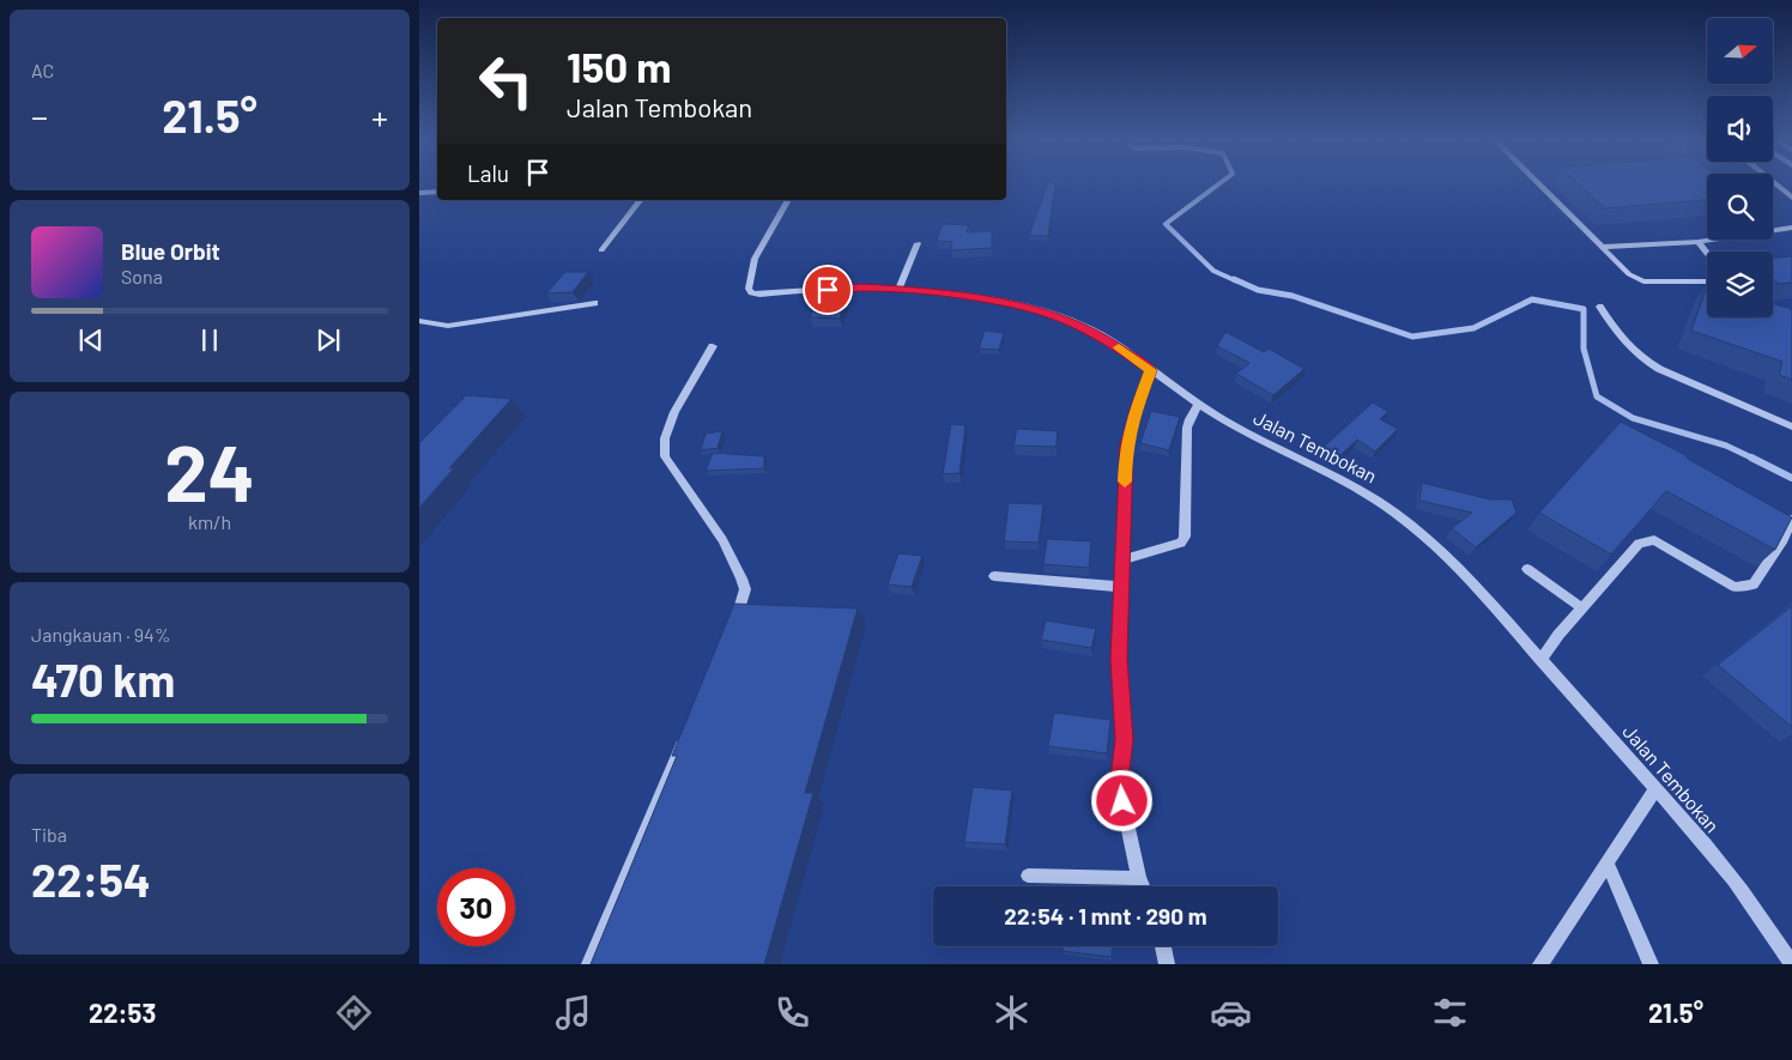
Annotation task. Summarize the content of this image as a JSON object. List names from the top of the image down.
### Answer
{
  "streets": {
    "street": ["Jalan Tembokan"]
  },
  "north": "right",
  "page": {
    "tile": [
      "AC",
      ["24", "km/h"],
      ["Jangkauan · 94%", "470 km"],
      ["Tiba", "22:54"]
    ],
    "turn": ["150 m", "Jalan Tembokan"],
    "heat": ["−", "21.5°", "+"],
    "then": "Lalu",
    "song": ["Blue Orbit", "Sona"],
    "limit": "30",
    "trip": "22:54 · 1 mnt · 290 m",
    "tabs": ["22:53", "21.5°"]
  }
}
